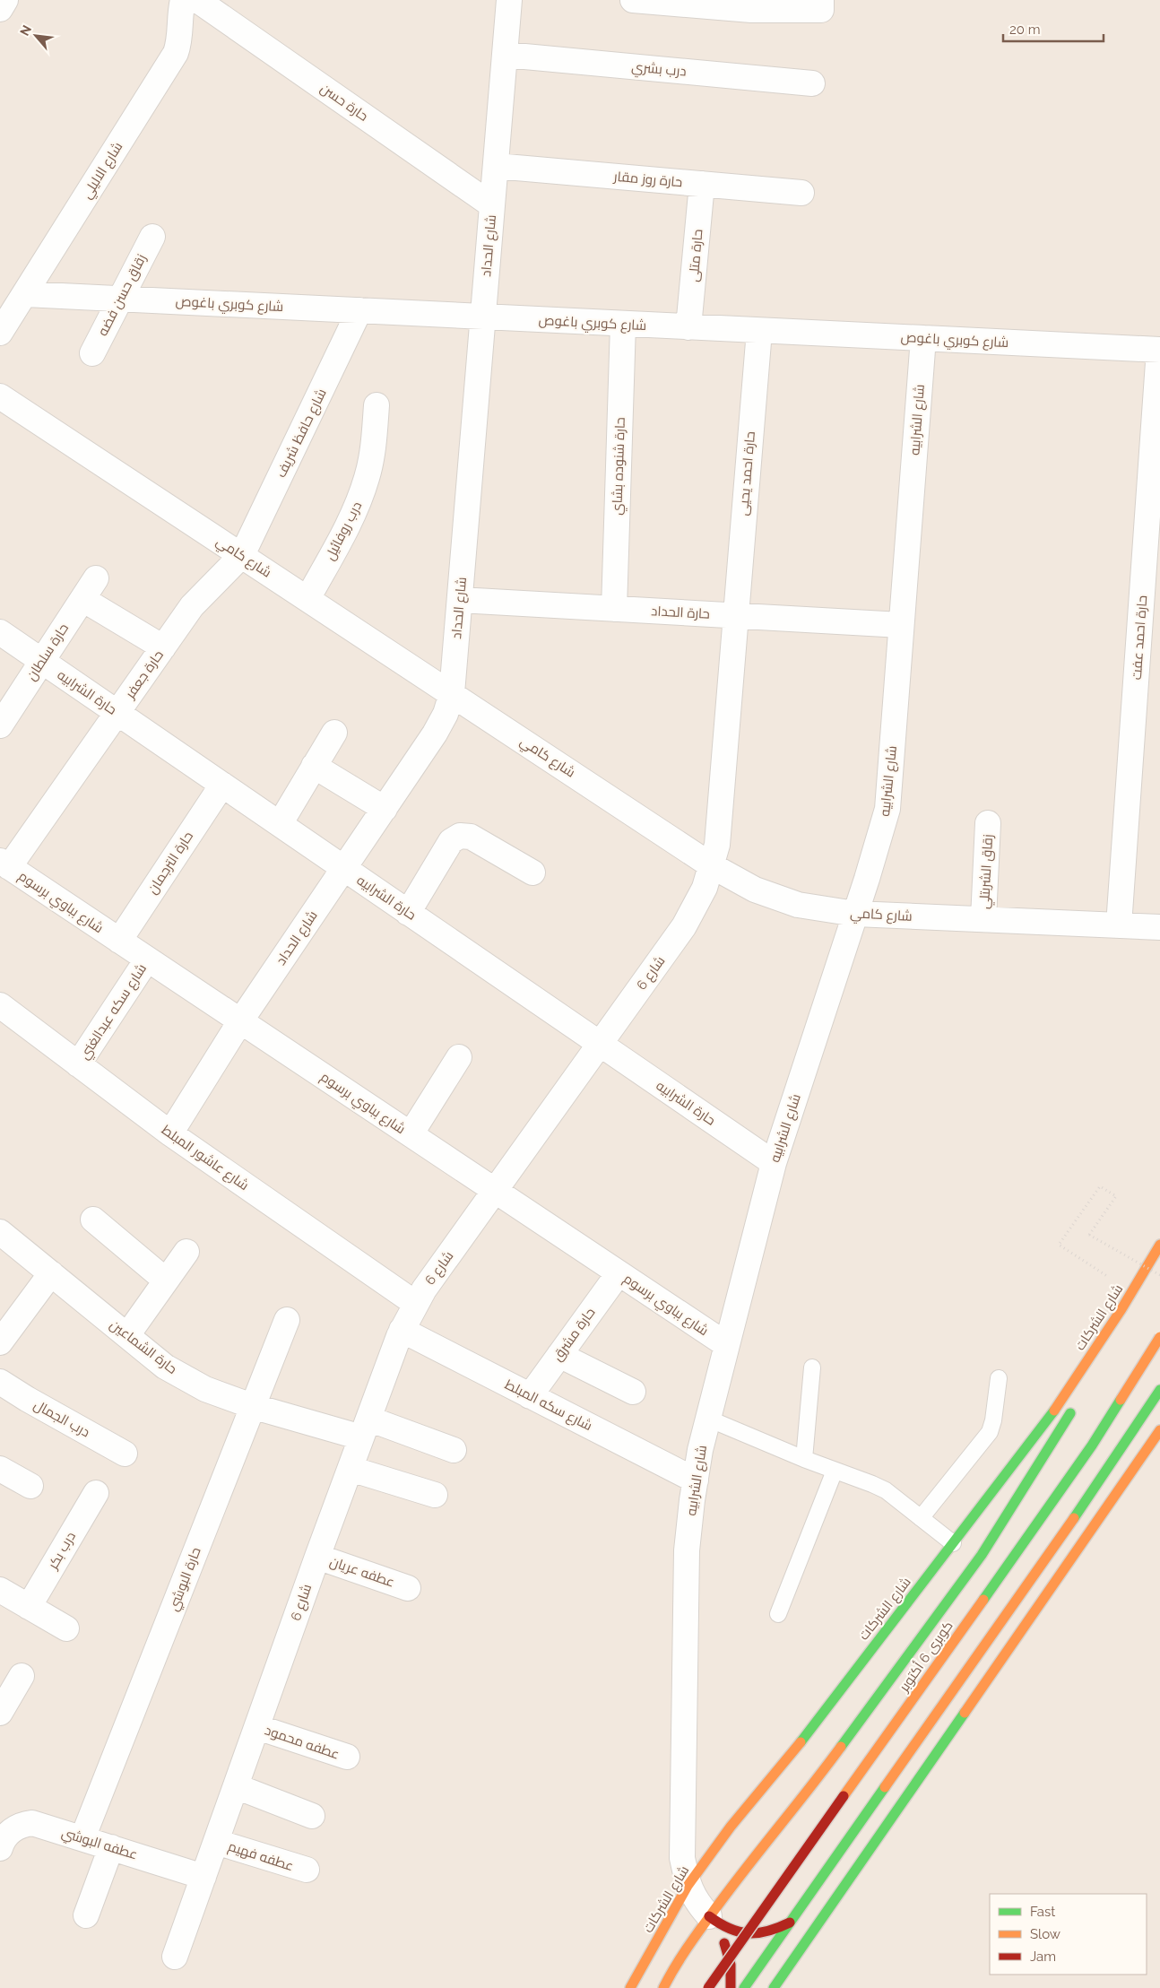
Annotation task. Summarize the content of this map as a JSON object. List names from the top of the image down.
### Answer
{
  "streets": {
    "main road": ["شارع الشركات", "كوبرى 6 أكتوبر"],
    "street": [
      "درب بشري",
      "حارة حسن",
      "شارع الاليلي",
      "حارة روز مقار",
      "شارع الحداد",
      "حارة متلى",
      "زقاق حسن فضه",
      "شارع كوبري باغوص",
      "شارع الشرابيه",
      "شارع حافظ شريف",
      "حارة شنوده بشاي",
      "حارة احمد يحيى",
      "درب روفائيل",
      "شارع كامي",
      "حارة الحداد",
      "حارة احمد عفت",
      "حارة سلطان",
      "حارة جعفر",
      "حارة الشرابيه",
      "حارة الترجمان",
      "زقاق الشربتلي",
      "شارع بباوي برسوم",
      "شارع 6",
      "شارع سكه عبدالغني",
      "شارع عاشور المبلط",
      "حارة مشرق",
      "حارة الشماعين",
      "شارع سكه المبلط",
      "درب الجمال",
      "درب بكر",
      "عطفه عريان",
      "حارة البوشي",
      "عطفه محمود",
      "عطفه البوشي",
      "عطفه فهيم"
    ]
  },
  "crossings": [
    ["درب بشري", "شارع الحداد"],
    ["حارة حسن", "شارع الحداد"],
    ["شارع الاليلي", "شارع كوبري باغوص"],
    ["حارة روز مقار", "شارع الحداد"],
    ["حارة روز مقار", "حارة متلى"],
    ["شارع الحداد", "شارع كوبري باغوص"],
    ["شارع الحداد", "شارع كامي"],
    ["شارع الحداد", "حارة الحداد"],
    ["شارع الحداد", "حارة الشرابيه"],
    ["شارع الحداد", "شارع بباوي برسوم"],
    ["شارع الحداد", "شارع عاشور المبلط"],
    ["حارة متلى", "شارع كوبري باغوص"],
    ["زقاق حسن فضه", "شارع كوبري باغوص"],
    ["شارع كوبري باغوص", "شارع الشرابيه"],
    ["شارع كوبري باغوص", "شارع حافظ شريف"],
    ["شارع كوبري باغوص", "حارة شنوده بشاي"],
    ["شارع كوبري باغوص", "حارة احمد يحيى"],
    ["شارع كوبري باغوص", "حارة احمد عفت"],
    ["شارع الشرابيه", "شارع كامي"],
    ["شارع الشرابيه", "حارة الحداد"],
    ["شارع الشرابيه", "حارة الشرابيه"],
    ["شارع الشرابيه", "شارع بباوي برسوم"],
    ["شارع الشرابيه", "شارع الشركات"],
    ["شارع الشرابيه", "شارع سكه المبلط"],
    ["شارع حافظ شريف", "شارع كامي"],
    ["شارع حافظ شريف", "حارة جعفر"],
    ["حارة شنوده بشاي", "حارة الحداد"],
    ["حارة احمد يحيى", "حارة الحداد"],
    ["حارة احمد يحيى", "شارع 6"],
    ["درب روفائيل", "شارع كامي"],
    ["شارع كامي", "حارة احمد عفت"],
    ["شارع كامي", "حارة جعفر"],
    ["شارع كامي", "زقاق الشربتلي"],
    ["شارع كامي", "شارع 6"],
    ["حارة الحداد", "شارع 6"],
    ["حارة سلطان", "حارة الشرابيه"],
    ["حارة جعفر", "حارة الشرابيه"],
    ["حارة جعفر", "شارع بباوي برسوم"],
    ["حارة الشرابيه", "حارة الترجمان"],
    ["حارة الشرابيه", "شارع 6"],
    ["حارة الترجمان", "شارع بباوي برسوم"],
    ["شارع بباوي برسوم", "شارع 6"],
    ["شارع بباوي برسوم", "شارع سكه عبدالغني"],
    ["شارع بباوي برسوم", "حارة مشرق"],
    ["شارع 6", "شارع عاشور المبلط"],
    ["شارع 6", "حارة الشماعين"],
    ["شارع 6", "شارع سكه المبلط"],
    ["شارع 6", "عطفه عريان"],
    ["شارع 6", "عطفه محمود"],
    ["شارع 6", "عطفه البوشي"],
    ["شارع 6", "عطفه فهيم"],
    ["شارع سكه عبدالغني", "شارع عاشور المبلط"],
    ["حارة مشرق", "شارع سكه المبلط"],
    ["حارة الشماعين", "حارة البوشي"],
    ["حارة البوشي", "عطفه البوشي"]
  ],
  "legend": ["Fast", "Slow", "Jam"],
  "scale_bar": "20 m",
  "north": "top left"
}
